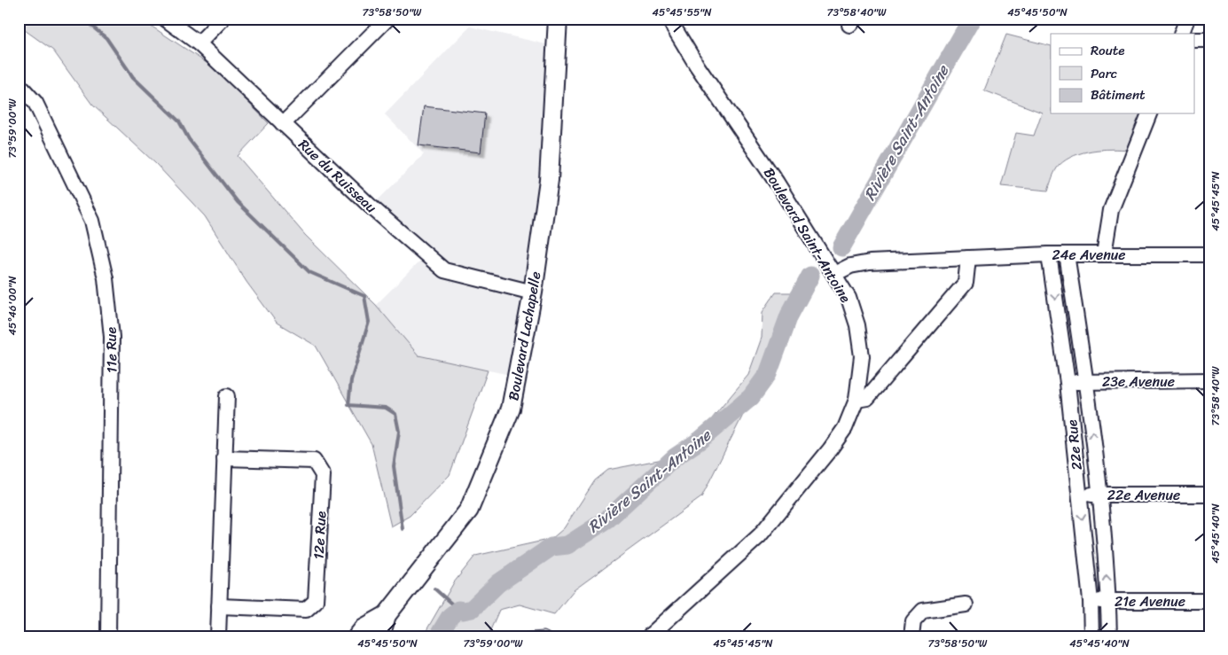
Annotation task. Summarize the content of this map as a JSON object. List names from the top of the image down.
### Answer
{
  "streets": {
    "main road": ["Boulevard Lachapelle"],
    "street": [
      "Rue du Ruisseau",
      "Boulevard Saint-Antoine",
      "24e Avenue",
      "11e Rue",
      "23e Avenue",
      "22e Rue",
      "22e Avenue",
      "12e Rue",
      "21e Avenue"
    ]
  },
  "crossings": [
    ["Rue du Ruisseau", "Boulevard Lachapelle"],
    ["Boulevard Saint-Antoine", "24e Avenue"],
    ["24e Avenue", "22e Rue"],
    ["23e Avenue", "22e Rue"],
    ["22e Rue", "22e Avenue"],
    ["22e Rue", "21e Avenue"]
  ],
  "water": ["Rivière Saint-Antoine"],
  "legend": ["Route", "Parc", "Bâtiment"],
  "coordinates": [
    "73°58'50\"W",
    "45°45'55\"N",
    "73°58'40\"W",
    "45°45'50\"N",
    "73°59'00\"W",
    "45°45'45\"N",
    "45°46'00\"N",
    "45°45'40\"N"
  ]
}
